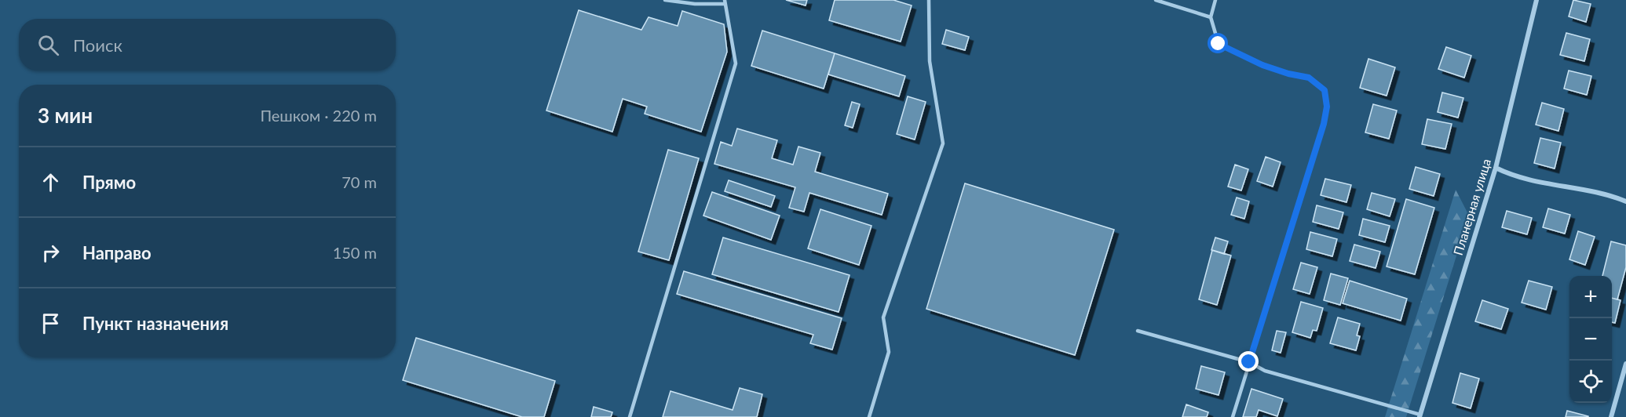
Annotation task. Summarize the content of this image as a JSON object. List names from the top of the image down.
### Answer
{
  "streets": {
    "street": ["Планерная улица"]
  },
  "page": {
    "search": "Поиск",
    "heading": ["3 мин", "Пешком · 220 m"],
    "list": [
      ["Прямо", "70 m"],
      ["Направо", "150 m"],
      "Пункт назначения"
    ],
    "map_buttons": ["+", "−"]
  }
}
